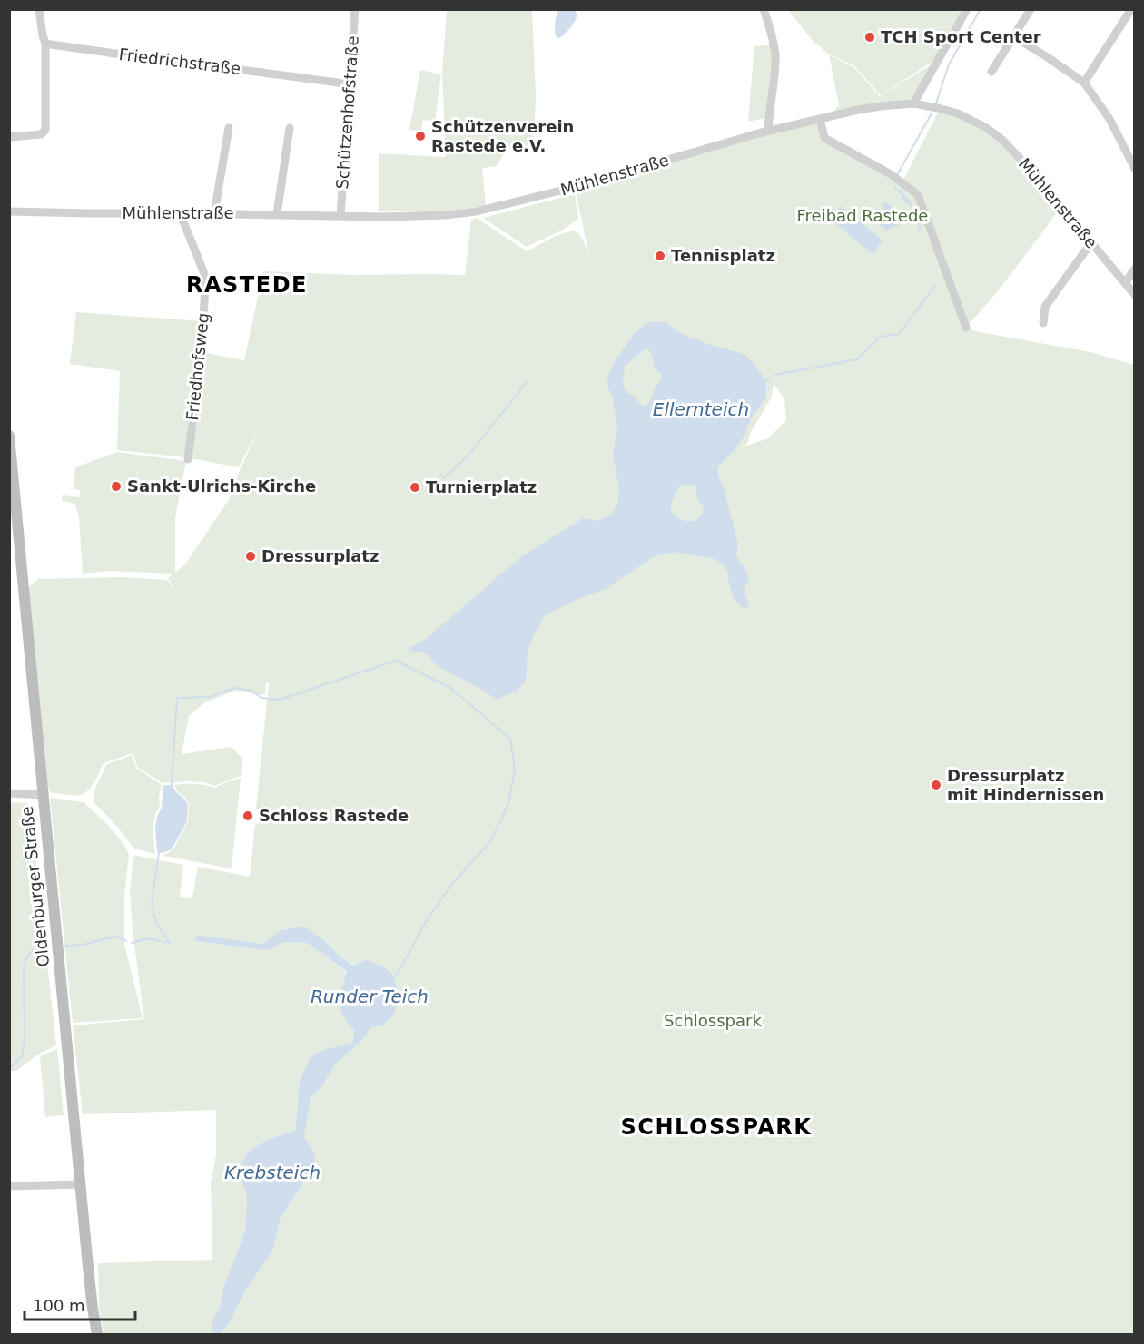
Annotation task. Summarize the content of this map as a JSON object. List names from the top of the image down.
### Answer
{
  "streets": {
    "street": [
      "Friedrichstraße",
      "Schützenhofstraße",
      "Mühlenstraße",
      "Friedhofsweg",
      "Oldenburger Straße"
    ]
  },
  "crossings": [
    ["Friedrichstraße", "Schützenhofstraße"],
    ["Schützenhofstraße", "Mühlenstraße"],
    ["Mühlenstraße", "Friedhofsweg"]
  ],
  "districts": ["RASTEDE", "SCHLOSSPARK"],
  "water": ["Ellernteich", "Runder Teich", "Krebsteich"],
  "parks": ["Freibad Rastede", "Schlosspark"],
  "places": [
    "TCH Sport Center",
    "Schützenverein Rastede e.V.",
    "Tennisplatz",
    "Sankt-Ulrichs-Kirche",
    "Turnierplatz",
    "Dressurplatz",
    "Dressurplatz mit Hindernissen",
    "Schloss Rastede"
  ],
  "scale_bar": "100 m"
}
